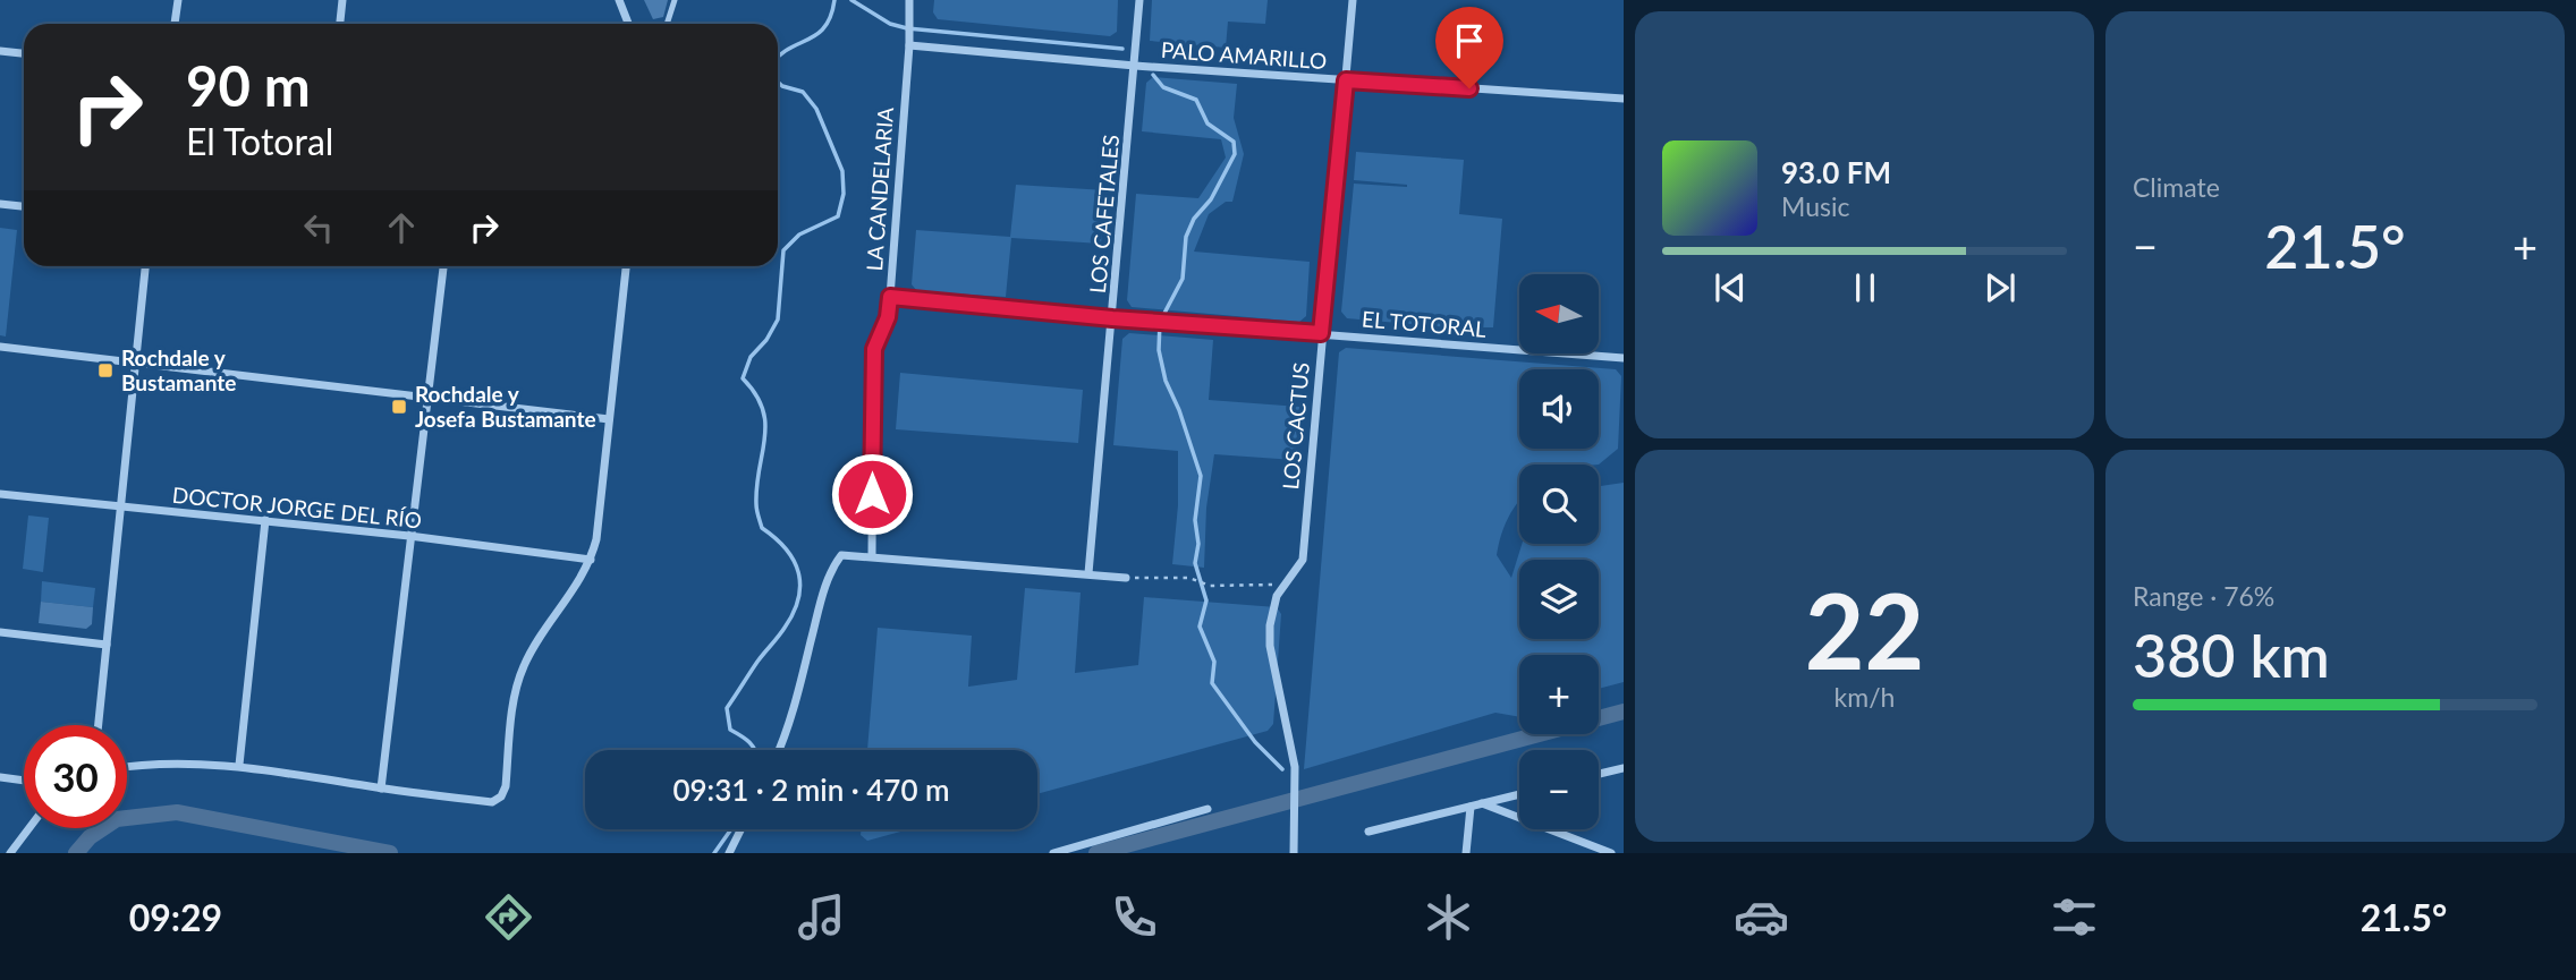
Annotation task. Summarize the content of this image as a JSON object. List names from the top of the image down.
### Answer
{
  "streets": {
    "street": [
      "PALO AMARILLO",
      "LA CANDELARIA",
      "LOS CAFETALES",
      "EL TOTORAL",
      "LOS CACTUS",
      "DOCTOR JORGE DEL RÍO"
    ]
  },
  "crossings": [
    ["PALO AMARILLO", "LA CANDELARIA"],
    ["PALO AMARILLO", "LOS CAFETALES"],
    ["PALO AMARILLO", "LOS CACTUS"],
    ["LA CANDELARIA", "EL TOTORAL"],
    ["LOS CAFETALES", "EL TOTORAL"],
    ["EL TOTORAL", "LOS CACTUS"]
  ],
  "places": {
    "transit": ["Rochdale y Bustamante", "Rochdale y Josefa Bustamante"]
  },
  "north": "left",
  "page": {
    "tile": [
      "Climate",
      ["22", "km/h"],
      ["Range · 76%", "380 km"]
    ],
    "turn": ["90 m", "El Totoral"],
    "song": ["93.0 FM", "Music"],
    "heat": ["−", "21.5°", "+"],
    "map_buttons": ["+", "−"],
    "limit": "30",
    "trip": "09:31 · 2 min · 470 m",
    "tabs": ["09:29", "21.5°"]
  }
}
